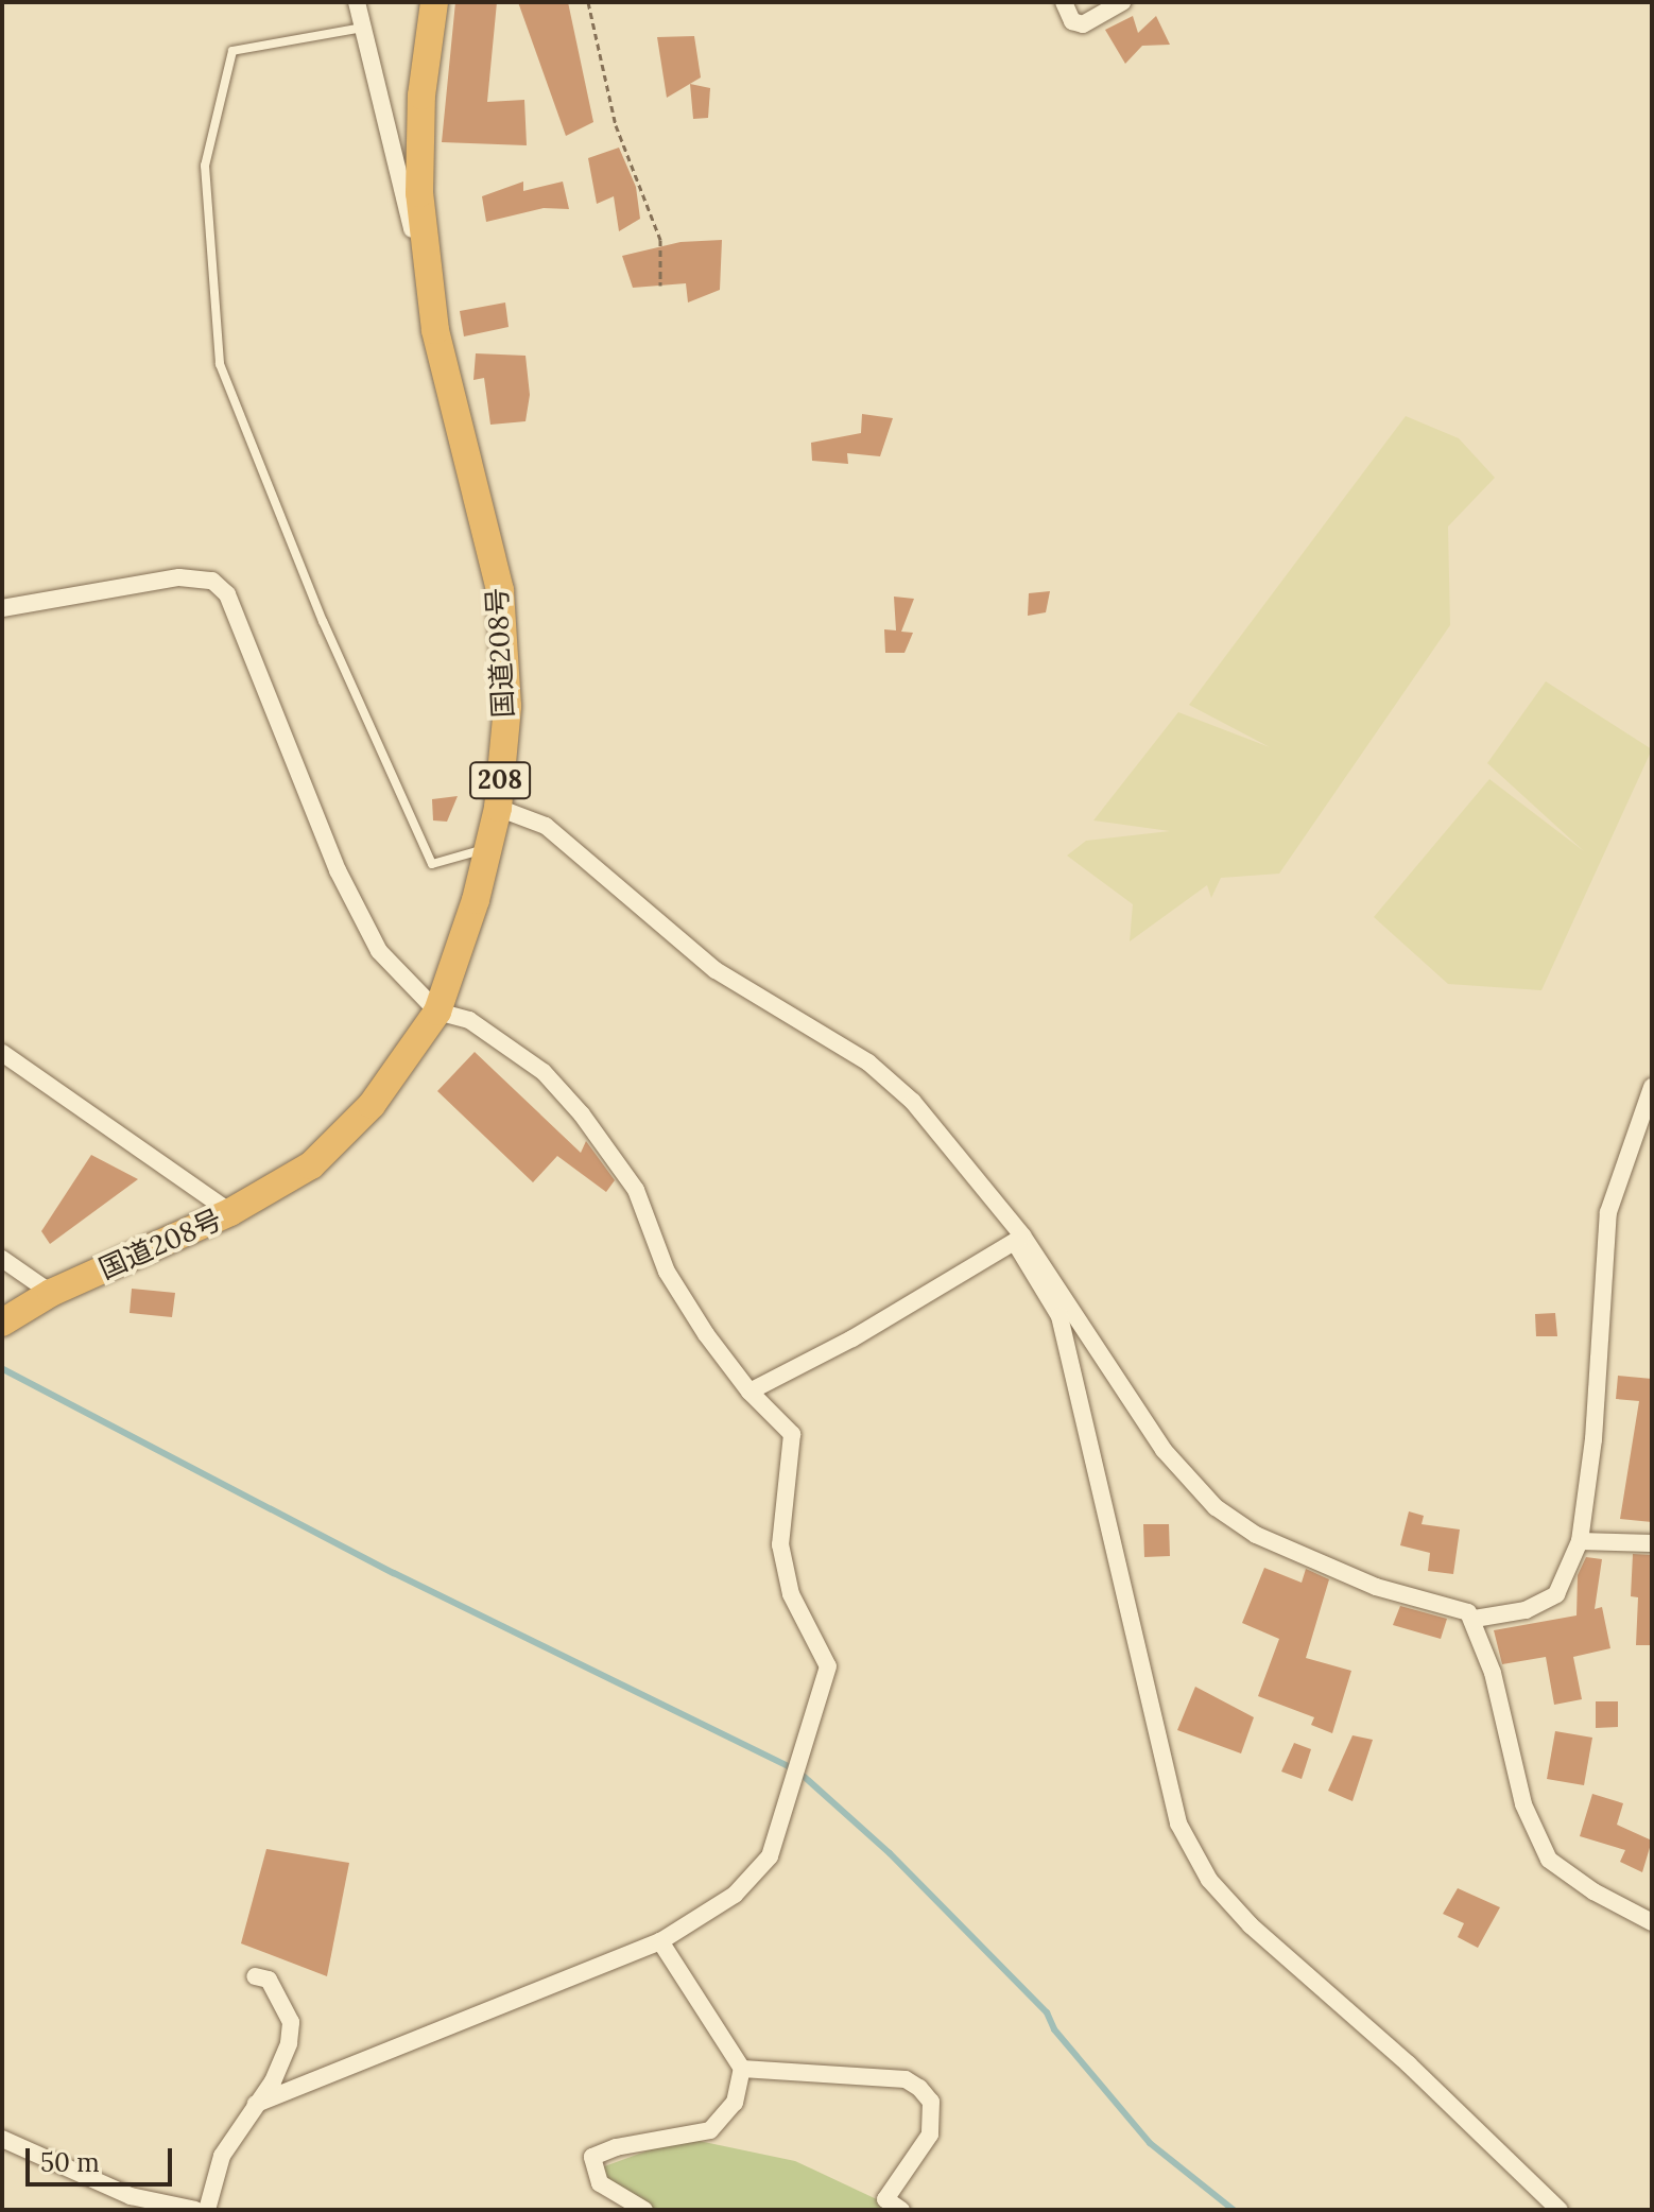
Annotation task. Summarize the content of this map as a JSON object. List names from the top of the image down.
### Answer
{
  "streets": {
    "highway": ["国道208号", "208"]
  },
  "scale_bar": "50 m"
}
